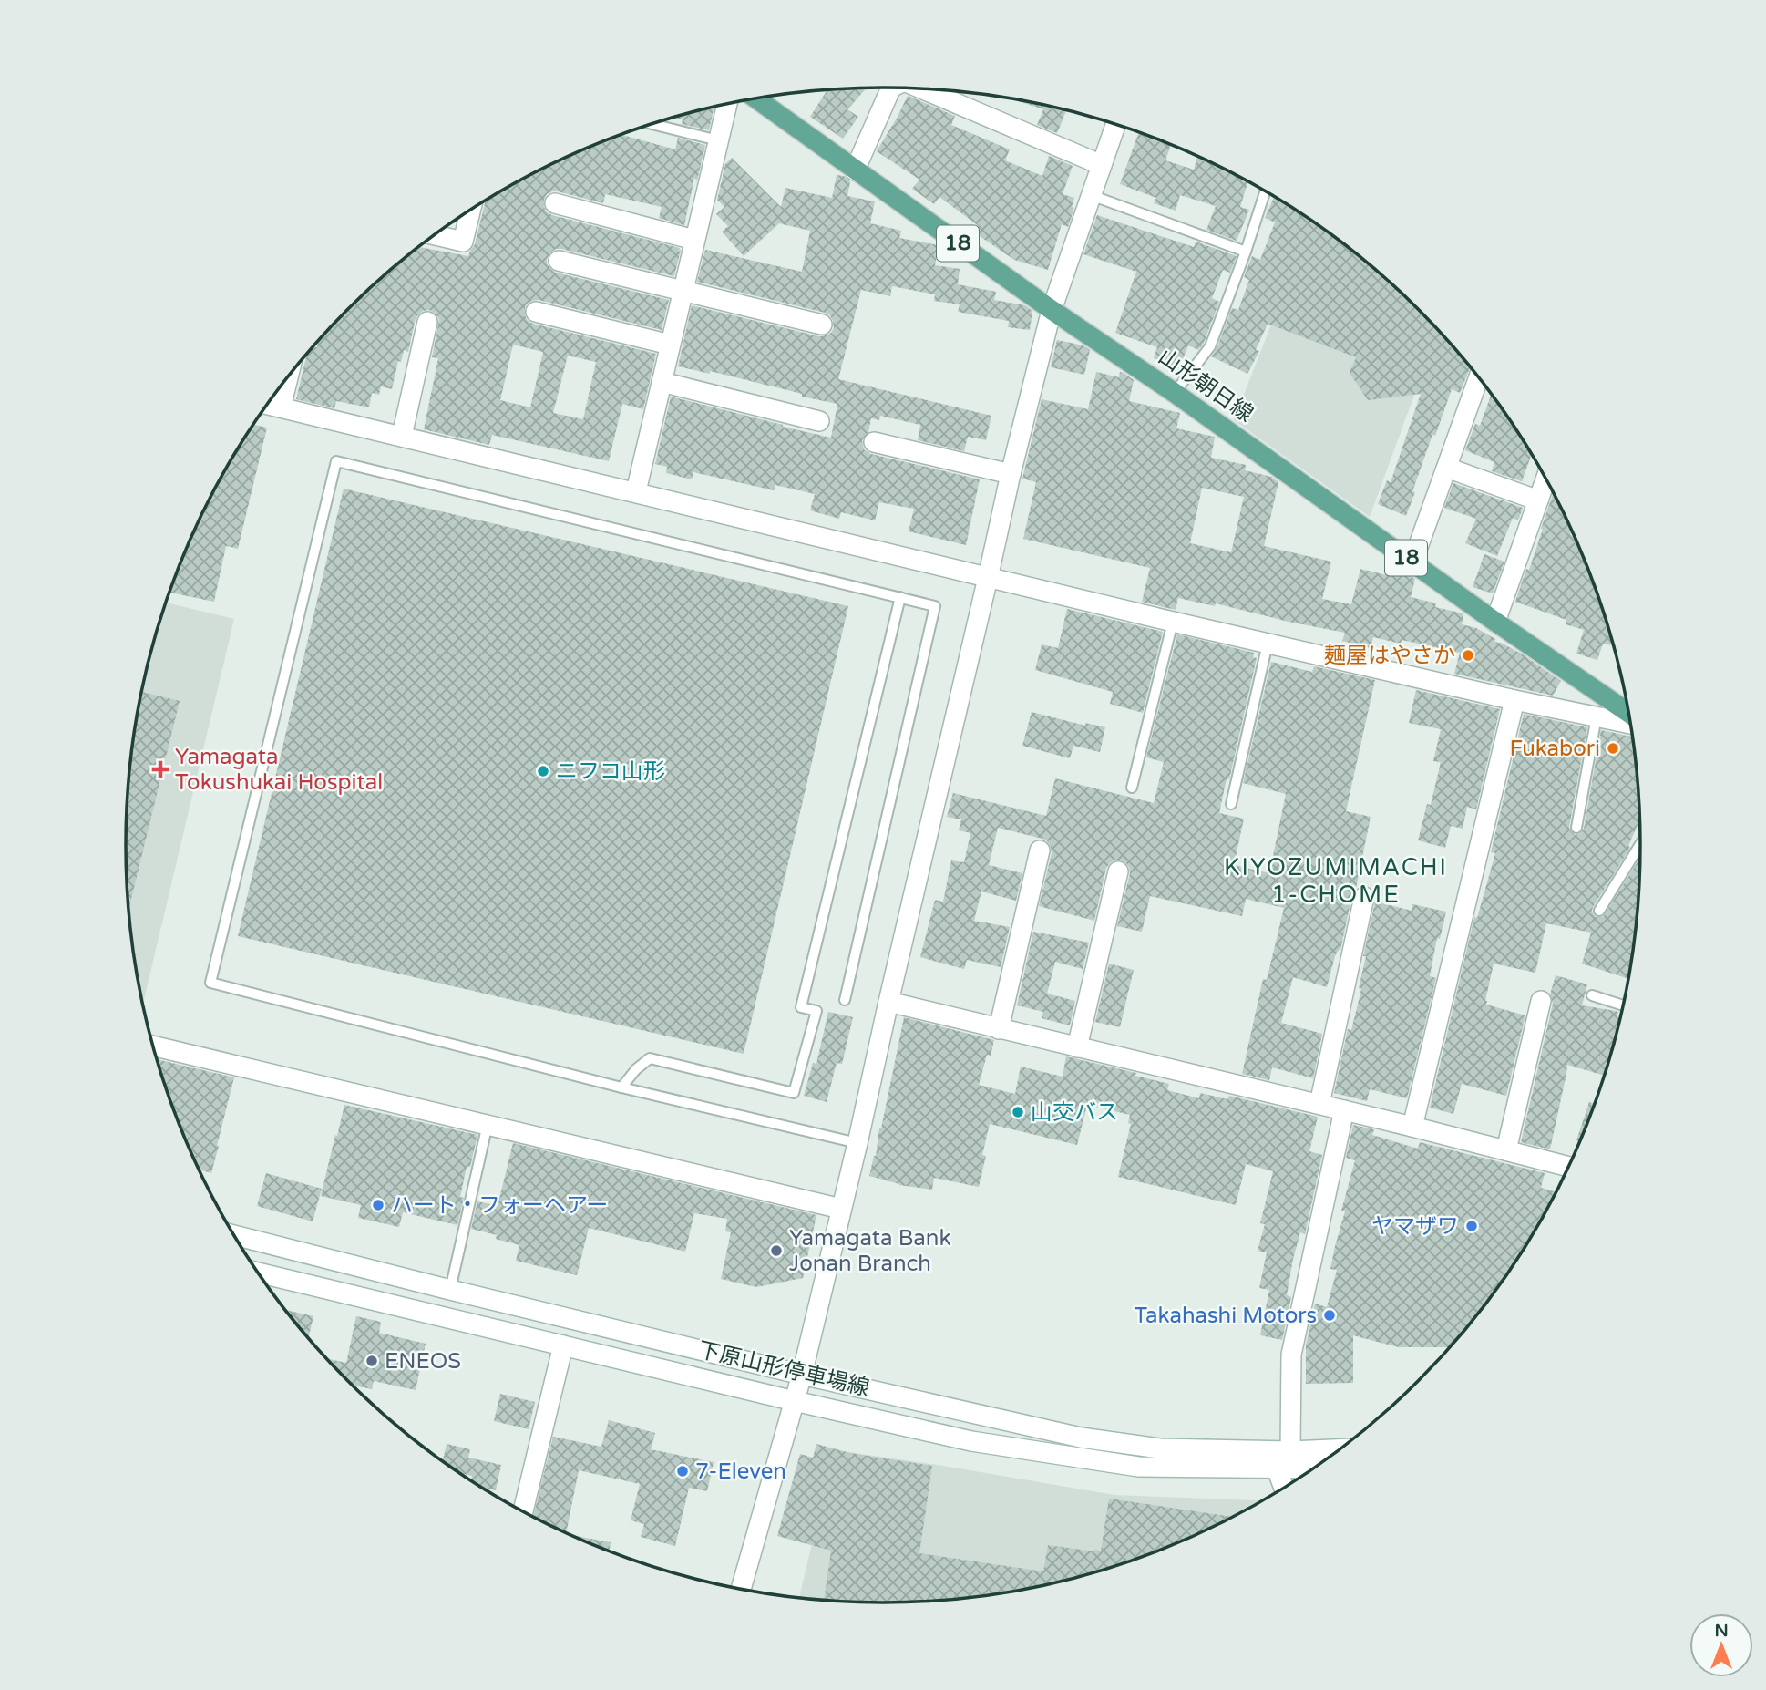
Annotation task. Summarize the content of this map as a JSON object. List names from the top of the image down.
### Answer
{
  "streets": {
    "main road": ["18", "山形朝日線"],
    "street": ["下原山形停車場線"]
  },
  "districts": ["KIYOZUMIMACHI 1-CHOME"],
  "places": {
    "other": [
      "麺屋はやさか",
      "Fukabori",
      "ニフコ山形",
      "山交バス",
      "ハート・フォーヘアー",
      "ヤマザワ",
      "Yamagata Bank Jonan Branch",
      "Takahashi Motors",
      "ENEOS",
      "7-Eleven"
    ],
    "health": ["Yamagata Tokushukai Hospital"]
  },
  "north": "top"
}
